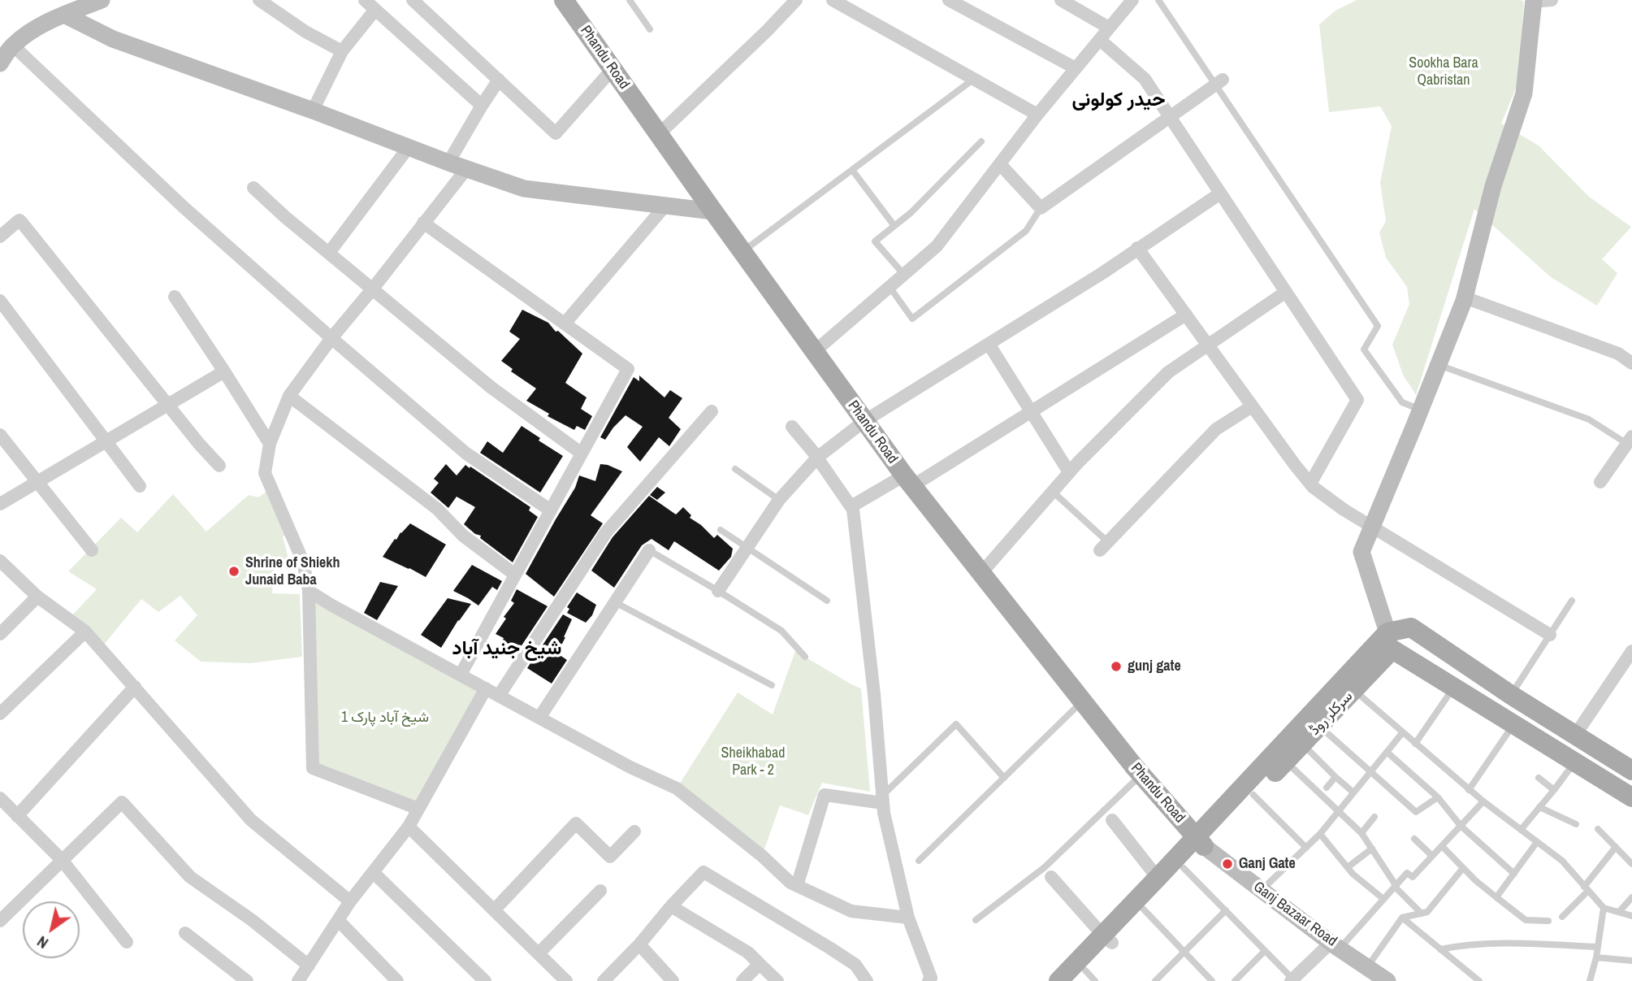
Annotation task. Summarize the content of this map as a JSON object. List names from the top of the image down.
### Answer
{
  "streets": {
    "main road": ["Phandu Road", "سرکلر روڈ"],
    "street": ["Ganj Bazaar Road"]
  },
  "crossings": [
    ["Phandu Road", "سرکلر روڈ"],
    ["Phandu Road", "Ganj Bazaar Road"],
    ["سرکلر روڈ", "Ganj Bazaar Road"]
  ],
  "districts": ["حیدر کولونی", "شیخ جنید آباد"],
  "parks": ["Sookha Bara Qabristan", "شیخ آباد پارک 1", "Sheikhabad Park - 2"],
  "places": ["Shrine of Shiekh Junaid Baba", "gunj gate", "Ganj Gate"],
  "north": "bottom left"
}
